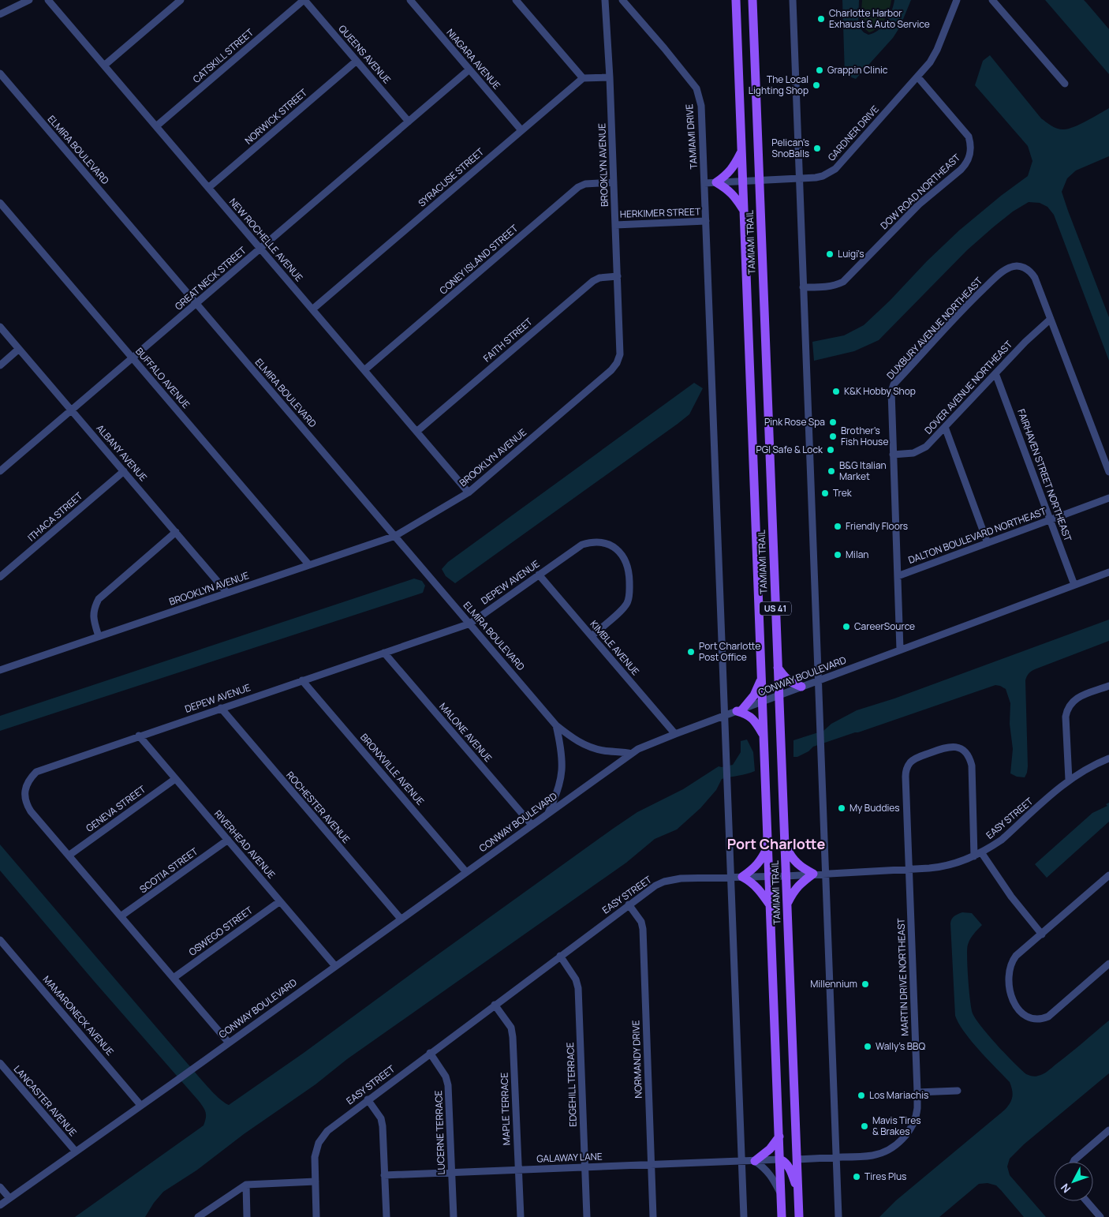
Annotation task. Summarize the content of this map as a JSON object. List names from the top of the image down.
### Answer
{
  "streets": {
    "main road": ["TAMIAMI TRAIL", "US 41"],
    "street": [
      "QUEENS AVENUE",
      "CATSKILL STREET",
      "NIAGARA AVENUE",
      "NORWICK STREET",
      "GARDNER DRIVE",
      "TAMIAMI DRIVE",
      "ELMIRA BOULEVARD",
      "BROOKLYN AVENUE",
      "SYRACUSE STREET",
      "DOW ROAD NORTHEAST",
      "HERKIMER STREET",
      "NEW ROCHELLE AVENUE",
      "CONEY ISLAND STREET",
      "GREAT NECK STREET",
      "DUXBURY AVENUE NORTHEAST",
      "FAITH STREET",
      "BUFFALO AVENUE",
      "DOVER AVENUE NORTHEAST",
      "ALBANY AVENUE",
      "FAIRHAVEN STREET NORTHEAST",
      "ITHACA STREET",
      "DALTON BOULEVARD NORTHEAST",
      "DEPEW AVENUE",
      "KIMBLE AVENUE",
      "CONWAY BOULEVARD",
      "MALONE AVENUE",
      "BRONXVILLE AVENUE",
      "ROCHESTER AVENUE",
      "GENEVA STREET",
      "EASY STREET",
      "RIVERHEAD AVENUE",
      "SCOTIA STREET",
      "OSWEGO STREET",
      "MARTIN DRIVE NORTHEAST",
      "MAMARONECK AVENUE",
      "NORMANDY DRIVE",
      "EDGEHILL TERRACE",
      "LANCASTER AVENUE",
      "MAPLE TERRACE",
      "LUCERNE TERRACE",
      "GALAWAY LANE"
    ]
  },
  "crossings": [
    ["QUEENS AVENUE", "CATSKILL STREET"],
    ["QUEENS AVENUE", "NORWICK STREET"],
    ["QUEENS AVENUE", "GREAT NECK STREET"],
    ["CATSKILL STREET", "NEW ROCHELLE AVENUE"],
    ["NIAGARA AVENUE", "SYRACUSE STREET"],
    ["NIAGARA AVENUE", "GREAT NECK STREET"],
    ["NORWICK STREET", "NEW ROCHELLE AVENUE"],
    ["GARDNER DRIVE", "TAMIAMI DRIVE"],
    ["GARDNER DRIVE", "DOW ROAD NORTHEAST"],
    ["GARDNER DRIVE", "TAMIAMI TRAIL"],
    ["ELMIRA BOULEVARD", "BROOKLYN AVENUE"],
    ["ELMIRA BOULEVARD", "GREAT NECK STREET"],
    ["ELMIRA BOULEVARD", "DEPEW AVENUE"],
    ["ELMIRA BOULEVARD", "CONWAY BOULEVARD"],
    ["BROOKLYN AVENUE", "HERKIMER STREET"],
    ["BROOKLYN AVENUE", "NEW ROCHELLE AVENUE"],
    ["BROOKLYN AVENUE", "CONEY ISLAND STREET"],
    ["BROOKLYN AVENUE", "FAITH STREET"],
    ["BROOKLYN AVENUE", "BUFFALO AVENUE"],
    ["BROOKLYN AVENUE", "ALBANY AVENUE"],
    ["SYRACUSE STREET", "NEW ROCHELLE AVENUE"],
    ["NEW ROCHELLE AVENUE", "CONEY ISLAND STREET"],
    ["NEW ROCHELLE AVENUE", "GREAT NECK STREET"],
    ["NEW ROCHELLE AVENUE", "FAITH STREET"],
    ["TAMIAMI TRAIL", "CONWAY BOULEVARD"],
    ["TAMIAMI TRAIL", "EASY STREET"],
    ["TAMIAMI TRAIL", "MARTIN DRIVE NORTHEAST"],
    ["TAMIAMI TRAIL", "GALAWAY LANE"],
    ["GREAT NECK STREET", "BUFFALO AVENUE"],
    ["GREAT NECK STREET", "ALBANY AVENUE"],
    ["DUXBURY AVENUE NORTHEAST", "DOVER AVENUE NORTHEAST"],
    ["DUXBURY AVENUE NORTHEAST", "DALTON BOULEVARD NORTHEAST"],
    ["DUXBURY AVENUE NORTHEAST", "CONWAY BOULEVARD"],
    ["DOVER AVENUE NORTHEAST", "FAIRHAVEN STREET NORTHEAST"],
    ["ALBANY AVENUE", "ITHACA STREET"],
    ["FAIRHAVEN STREET NORTHEAST", "DALTON BOULEVARD NORTHEAST"],
    ["FAIRHAVEN STREET NORTHEAST", "CONWAY BOULEVARD"],
    ["DEPEW AVENUE", "KIMBLE AVENUE"],
    ["DEPEW AVENUE", "CONWAY BOULEVARD"],
    ["DEPEW AVENUE", "MALONE AVENUE"],
    ["DEPEW AVENUE", "BRONXVILLE AVENUE"],
    ["DEPEW AVENUE", "ROCHESTER AVENUE"],
    ["DEPEW AVENUE", "GENEVA STREET"],
    ["DEPEW AVENUE", "RIVERHEAD AVENUE"],
    ["DEPEW AVENUE", "SCOTIA STREET"],
    ["DEPEW AVENUE", "OSWEGO STREET"],
    ["KIMBLE AVENUE", "CONWAY BOULEVARD"],
    ["CONWAY BOULEVARD", "MALONE AVENUE"],
    ["CONWAY BOULEVARD", "BRONXVILLE AVENUE"],
    ["CONWAY BOULEVARD", "ROCHESTER AVENUE"],
    ["CONWAY BOULEVARD", "RIVERHEAD AVENUE"],
    ["CONWAY BOULEVARD", "MAMARONECK AVENUE"],
    ["CONWAY BOULEVARD", "LANCASTER AVENUE"],
    ["GENEVA STREET", "RIVERHEAD AVENUE"],
    ["EASY STREET", "MARTIN DRIVE NORTHEAST"],
    ["EASY STREET", "NORMANDY DRIVE"],
    ["EASY STREET", "EDGEHILL TERRACE"],
    ["EASY STREET", "MAPLE TERRACE"],
    ["EASY STREET", "LUCERNE TERRACE"],
    ["RIVERHEAD AVENUE", "SCOTIA STREET"],
    ["RIVERHEAD AVENUE", "OSWEGO STREET"],
    ["NORMANDY DRIVE", "GALAWAY LANE"],
    ["EDGEHILL TERRACE", "GALAWAY LANE"],
    ["MAPLE TERRACE", "GALAWAY LANE"],
    ["LUCERNE TERRACE", "GALAWAY LANE"]
  ],
  "districts": ["Port Charlotte"],
  "places": [
    "Charlotte Harbor Exhaust & Auto Service",
    "Grappin Clinic",
    "The Local Lighting Shop",
    "Pelican's SnoBalls",
    "Luigi's",
    "K&K Hobby Shop",
    "Pink Rose Spa",
    "Brother's Fish House",
    "PGI Safe & Lock",
    "B&G Italian Market",
    "Trek",
    "Friendly Floors",
    "Milan",
    "CareerSource",
    "Port Charlotte Post Office",
    "My Buddies",
    "Millennium",
    "Wally's BBQ",
    "Los Mariachis",
    "Mavis Tires & Brakes",
    "Tires Plus"
  ],
  "north": "bottom left"
}
